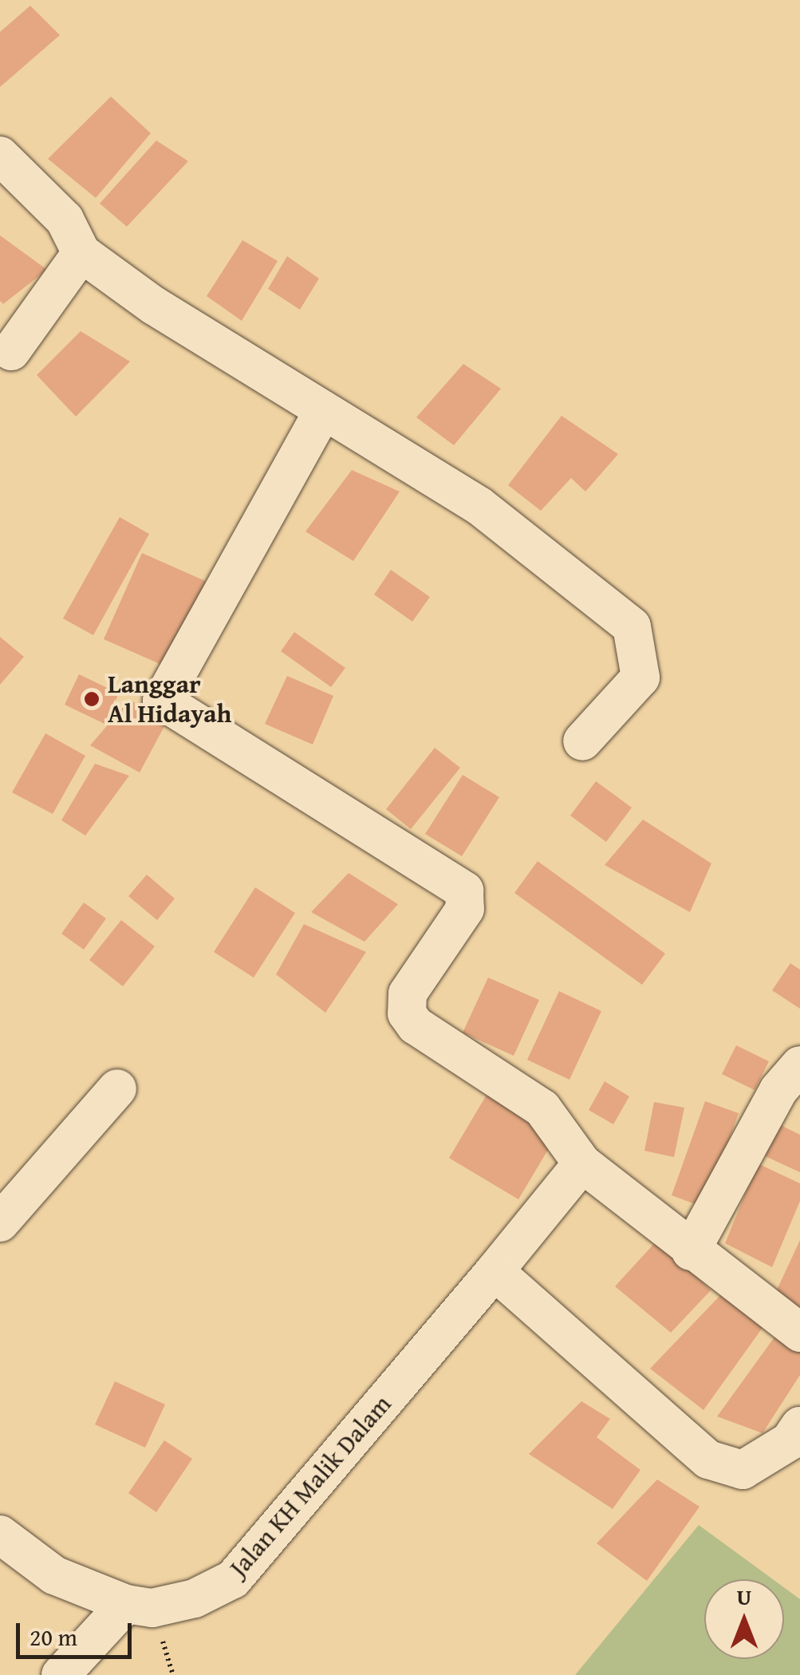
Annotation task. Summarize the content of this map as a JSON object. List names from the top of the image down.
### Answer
{
  "streets": {
    "street": ["Jalan KH Malik Dalam"]
  },
  "places": ["Langgar Al Hidayah"],
  "scale_bar": "20 m",
  "north": "top"
}
